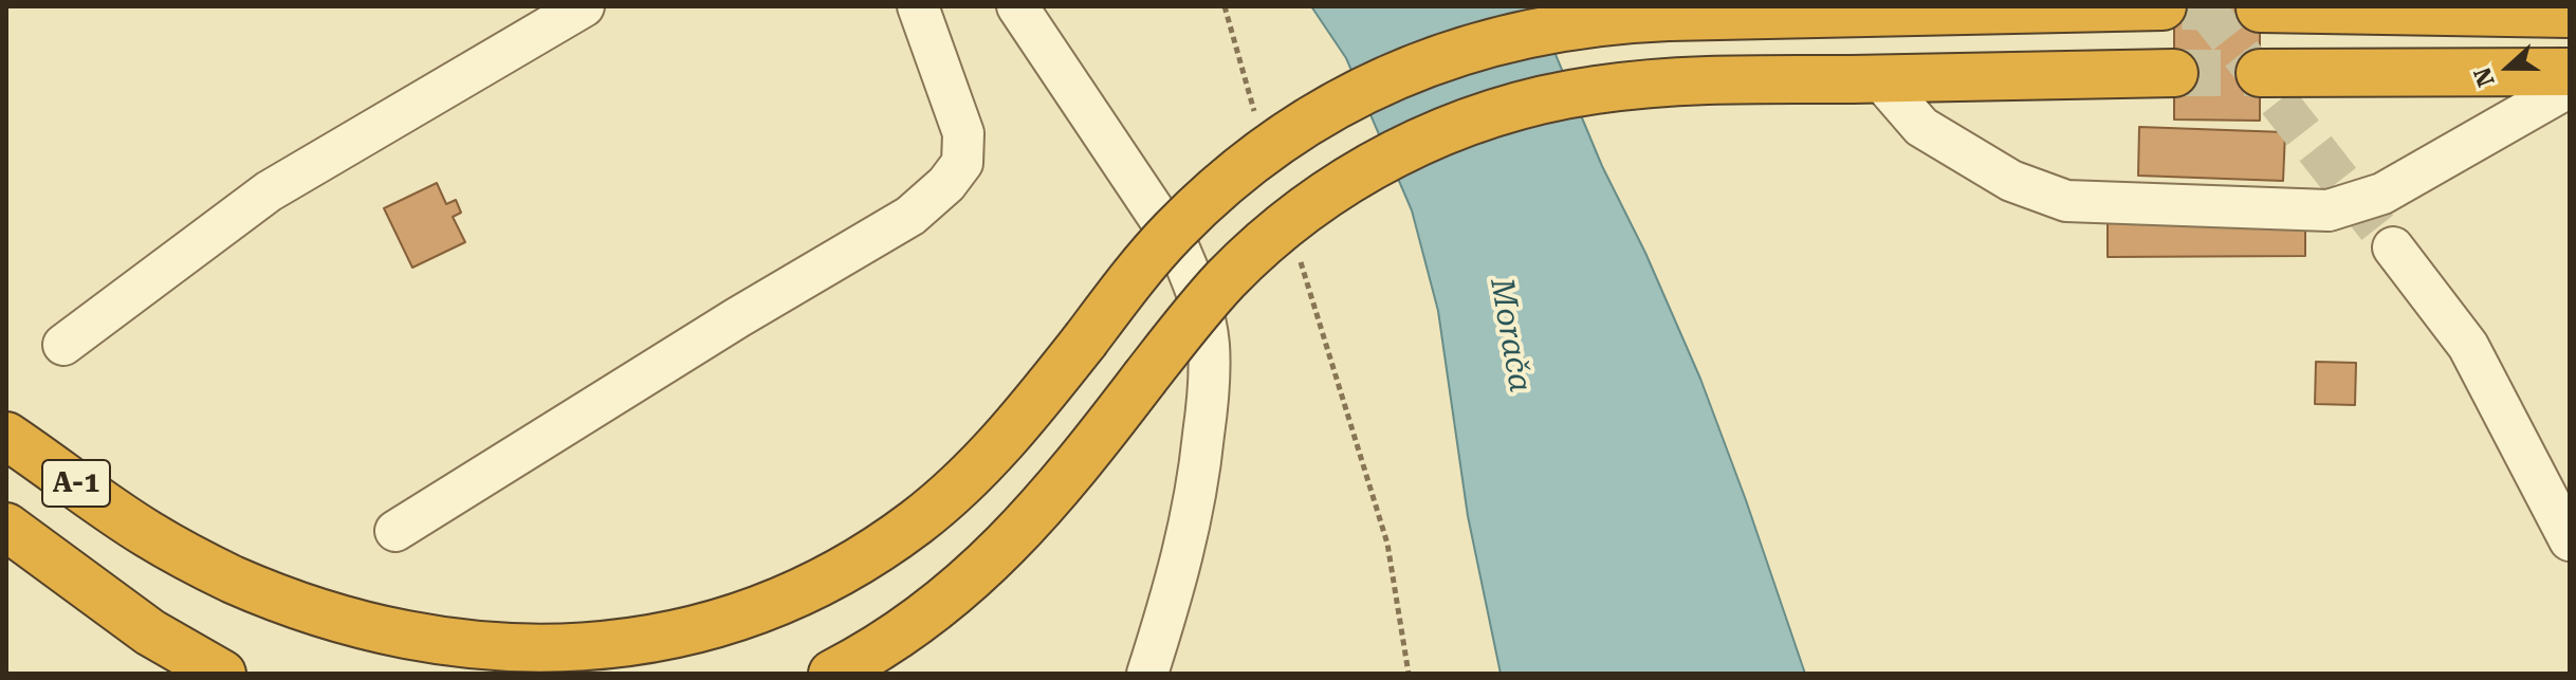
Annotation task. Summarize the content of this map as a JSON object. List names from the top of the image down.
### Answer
{
  "streets": {
    "highway": ["A-1"]
  },
  "water": ["Morača"],
  "north": "left"
}
